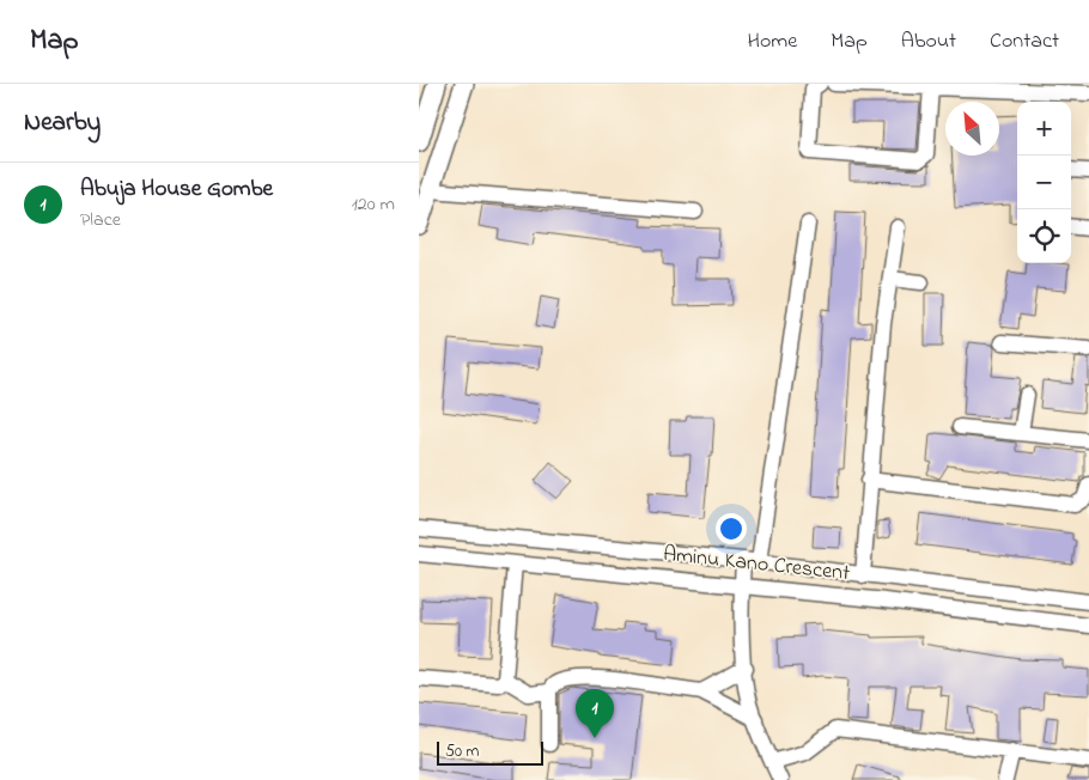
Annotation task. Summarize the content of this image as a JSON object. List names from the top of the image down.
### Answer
{
  "streets": {
    "street": ["Aminu Kano Crescent"]
  },
  "scale_bar": "50 m",
  "north": "top left",
  "page": {
    "header": "Map",
    "nav": [
      "Home",
      "Map",
      "About",
      "Contact"
    ],
    "heading": "Nearby",
    "map_buttons": ["+", "−"],
    "list": [
      {
        "mark": "1",
        "name": "Abuja House Gombe",
        "note": "Place",
        "value": "120 m"
      }
    ],
    "pins": "1",
    "scale": "50 m"
  }
}
